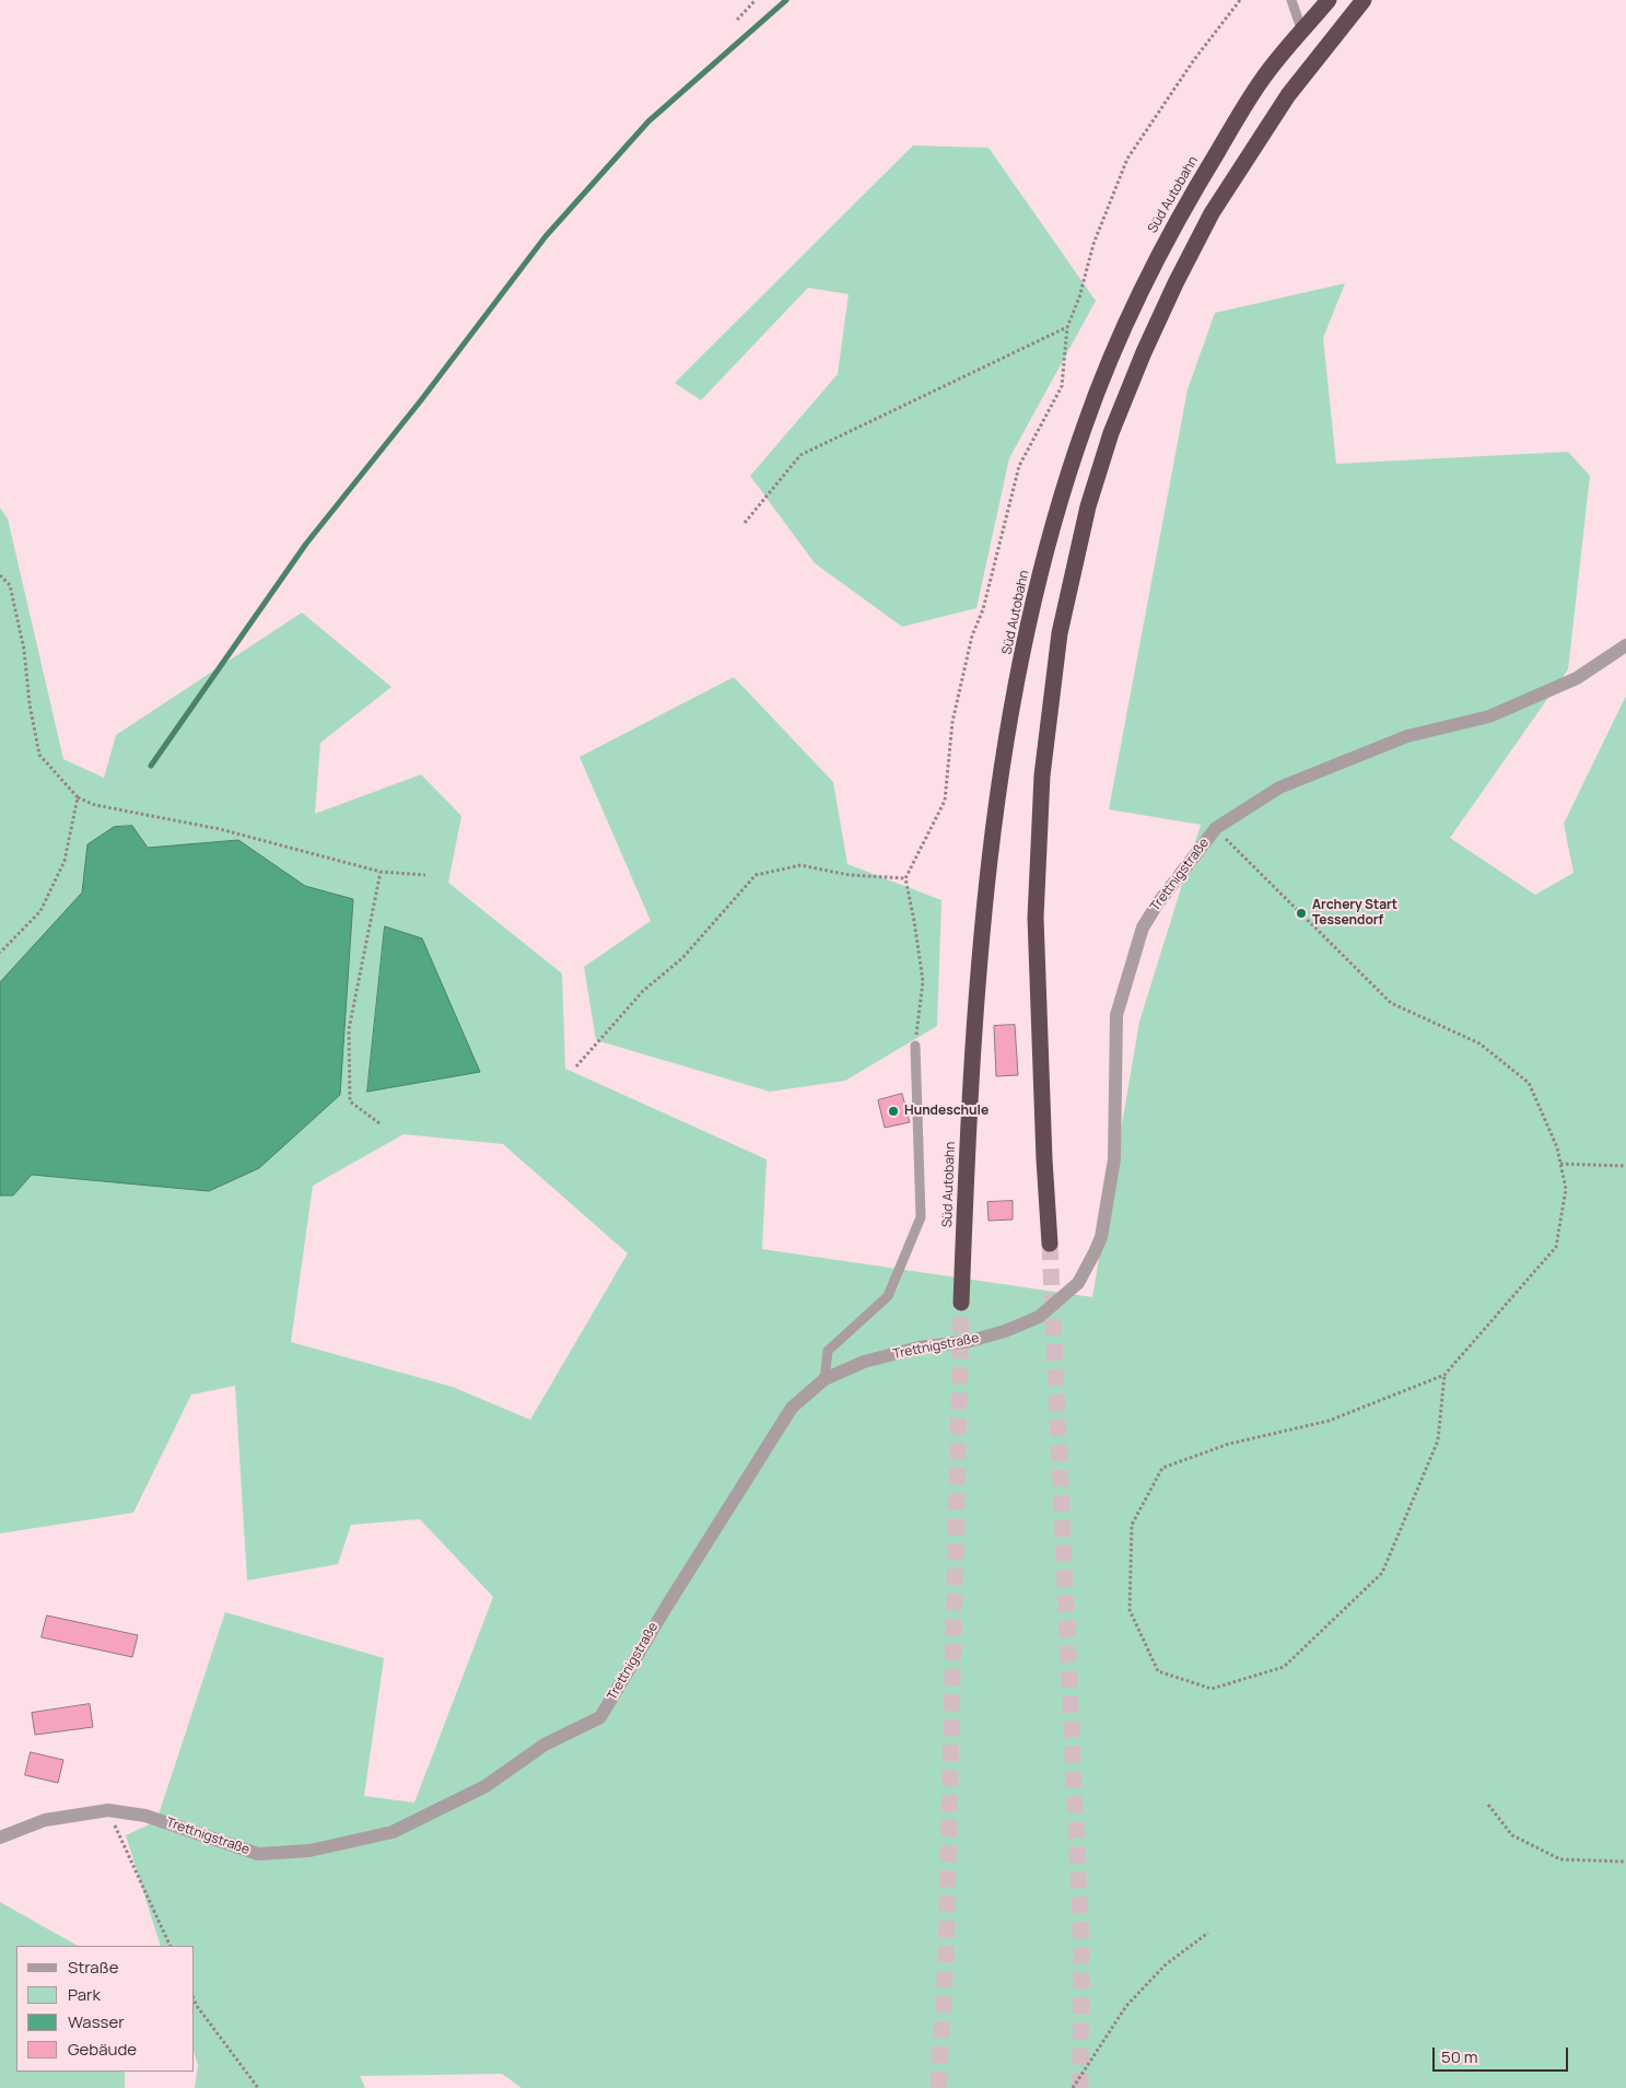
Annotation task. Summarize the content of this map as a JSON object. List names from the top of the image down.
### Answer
{
  "streets": {
    "highway": ["Süd Autobahn"],
    "street": ["Trettnigstraße"]
  },
  "places": ["Archery Start Tessendorf", "Hundeschule"],
  "legend": [
    "Straße",
    "Park",
    "Wasser",
    "Gebäude"
  ],
  "scale_bar": "50 m"
}
